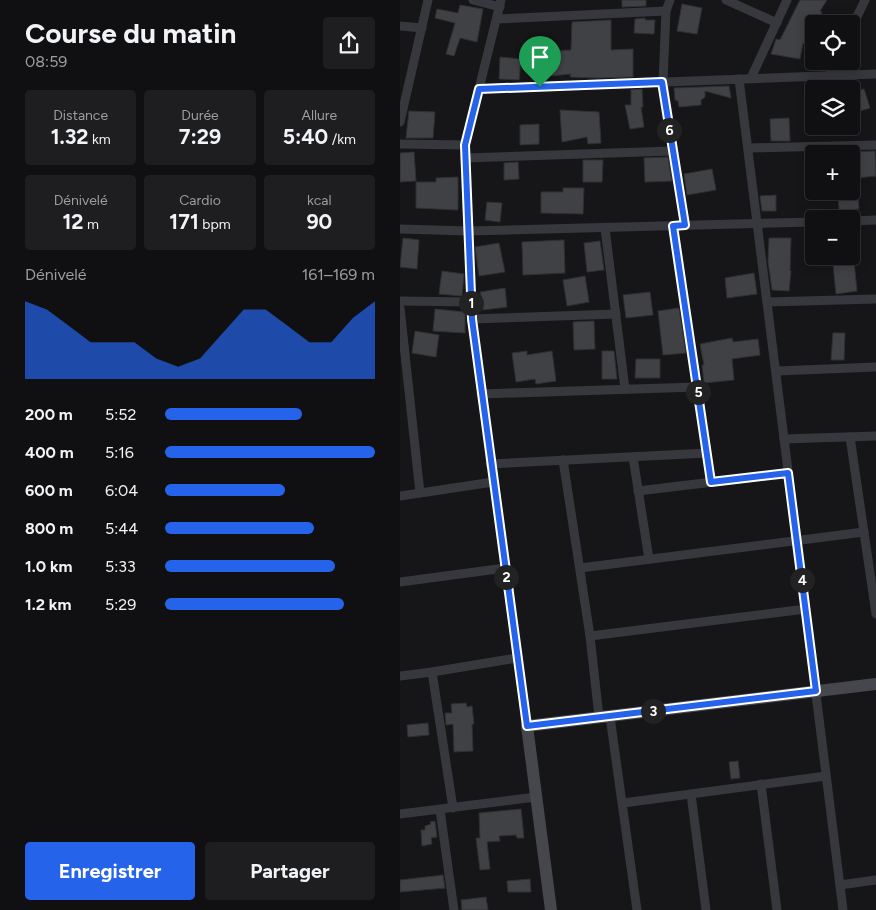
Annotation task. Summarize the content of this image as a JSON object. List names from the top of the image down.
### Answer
{
  "page": {
    "heading": ["Course du matin", "08:59"],
    "map_buttons": ["+", "−"],
    "stats": [
      ["Distance", "1.32 km"],
      ["Durée", "7:29"],
      ["Allure", "5:40 /km"],
      ["Dénivelé", "12 m"],
      ["Cardio", "171 bpm"],
      ["kcal", "90"]
    ],
    "pins": [
      "6",
      "1",
      "5",
      "2",
      "4",
      "3"
    ],
    "chart": ["Dénivelé", "161–169 m"],
    "list": [
      {
        "name": "200 m",
        "note": "5:52"
      },
      {
        "name": "400 m",
        "note": "5:16"
      },
      {
        "name": "600 m",
        "note": "6:04"
      },
      {
        "name": "800 m",
        "note": "5:44"
      },
      {
        "name": "1.0 km",
        "note": "5:33"
      },
      {
        "name": "1.2 km",
        "note": "5:29"
      }
    ],
    "buttons": ["Enregistrer", "Partager"]
  }
}
